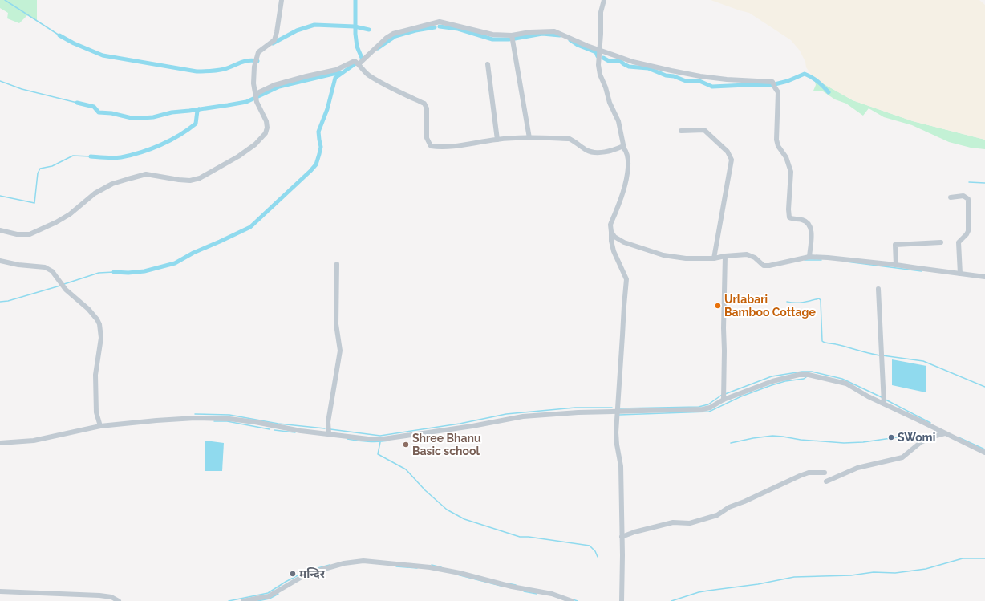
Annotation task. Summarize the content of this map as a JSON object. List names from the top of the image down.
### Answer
{
  "places": [
    "Urlabari Bamboo Cottage",
    "SWomi",
    "Shree Bhanu Basic school",
    "मन्दिर"
  ]
}
